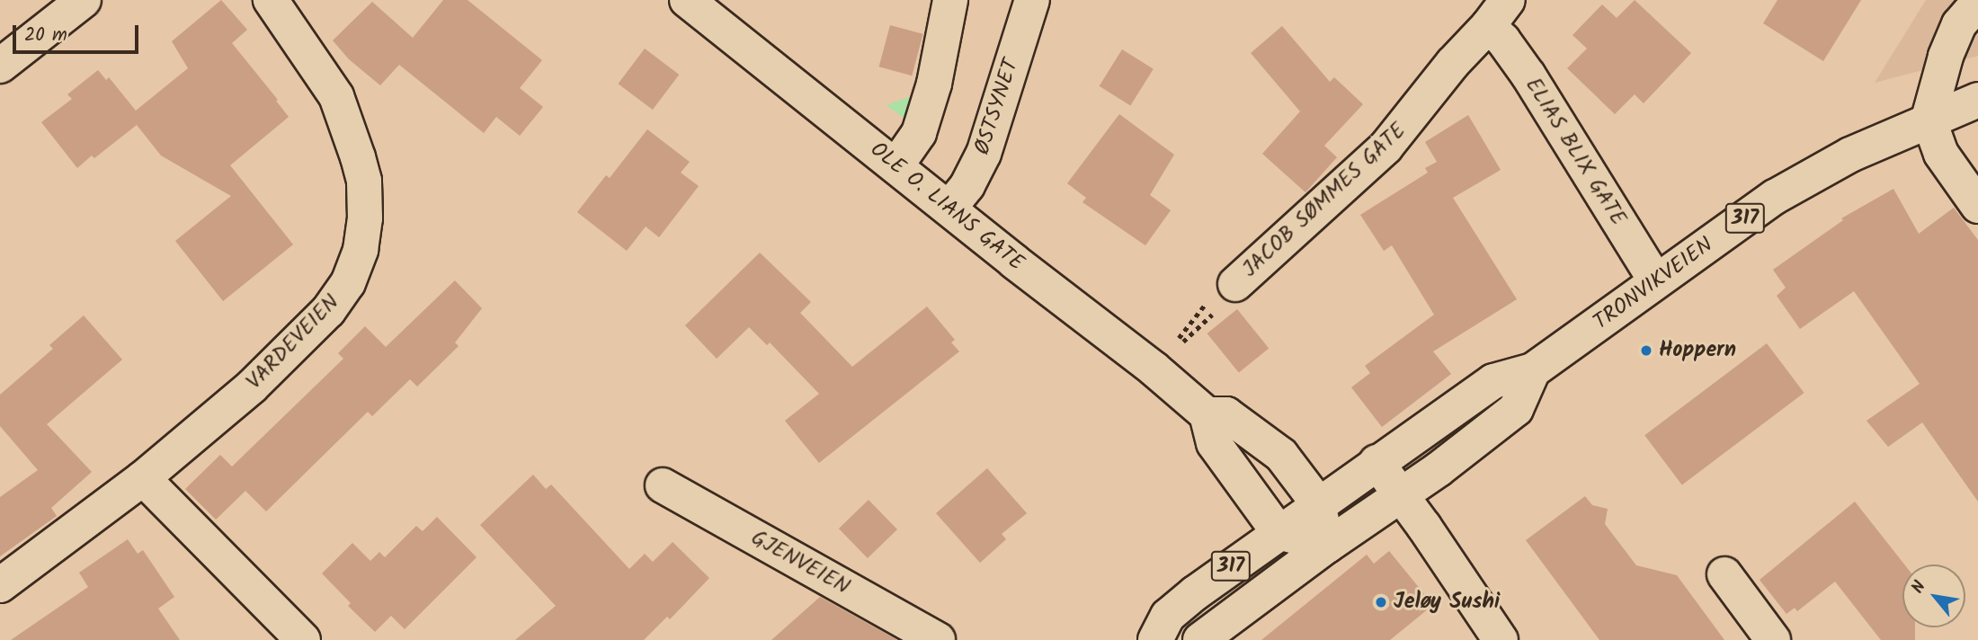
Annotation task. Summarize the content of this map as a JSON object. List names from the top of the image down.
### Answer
{
  "streets": {
    "street": [
      "ØSTSYNET",
      "ELIAS BLIX GATE",
      "JACOB SØMMES GATE",
      "OLE O. LIANS GATE",
      "317",
      "TRONVIKVEIEN",
      "VARDEVEIEN",
      "GJENVEIEN"
    ]
  },
  "crossings": [
    ["ØSTSYNET", "OLE O. LIANS GATE"],
    ["ELIAS BLIX GATE", "JACOB SØMMES GATE"],
    ["ELIAS BLIX GATE", "TRONVIKVEIEN"],
    ["317", "TRONVIKVEIEN"]
  ],
  "places": ["Hoppern", "Jeløy Sushi"],
  "scale_bar": "20 m",
  "north": "top left"
}
